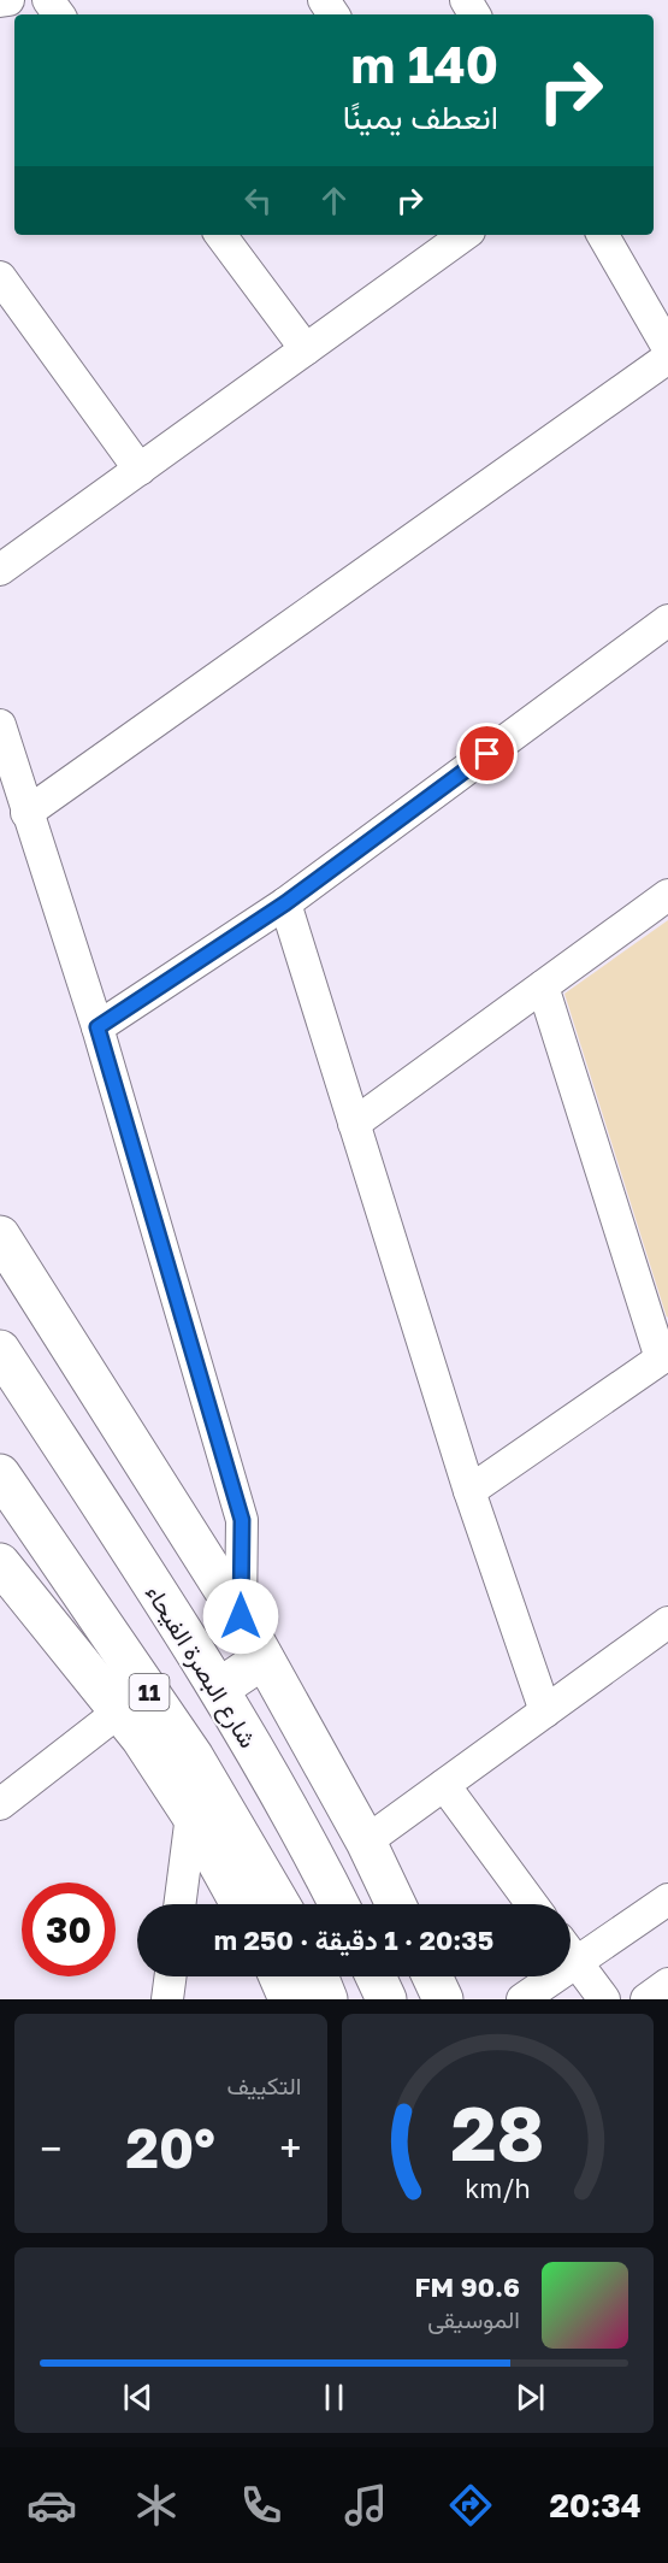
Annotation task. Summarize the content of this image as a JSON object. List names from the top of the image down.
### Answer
{
  "streets": {
    "main road": ["شارع البصرة الفيحاء", "11"]
  },
  "page": {
    "turn": ["140 m", "انعطف يمينًا"],
    "limit": "30",
    "trip": "20:35 · 1 دقيقة · 250 m",
    "tile": "التكييف",
    "heat": ["−", "20°", "+"],
    "song": ["90.6 FM", "الموسيقى"],
    "tabs": "20:34",
    "gauge": ["28", "km/h"]
  }
}
